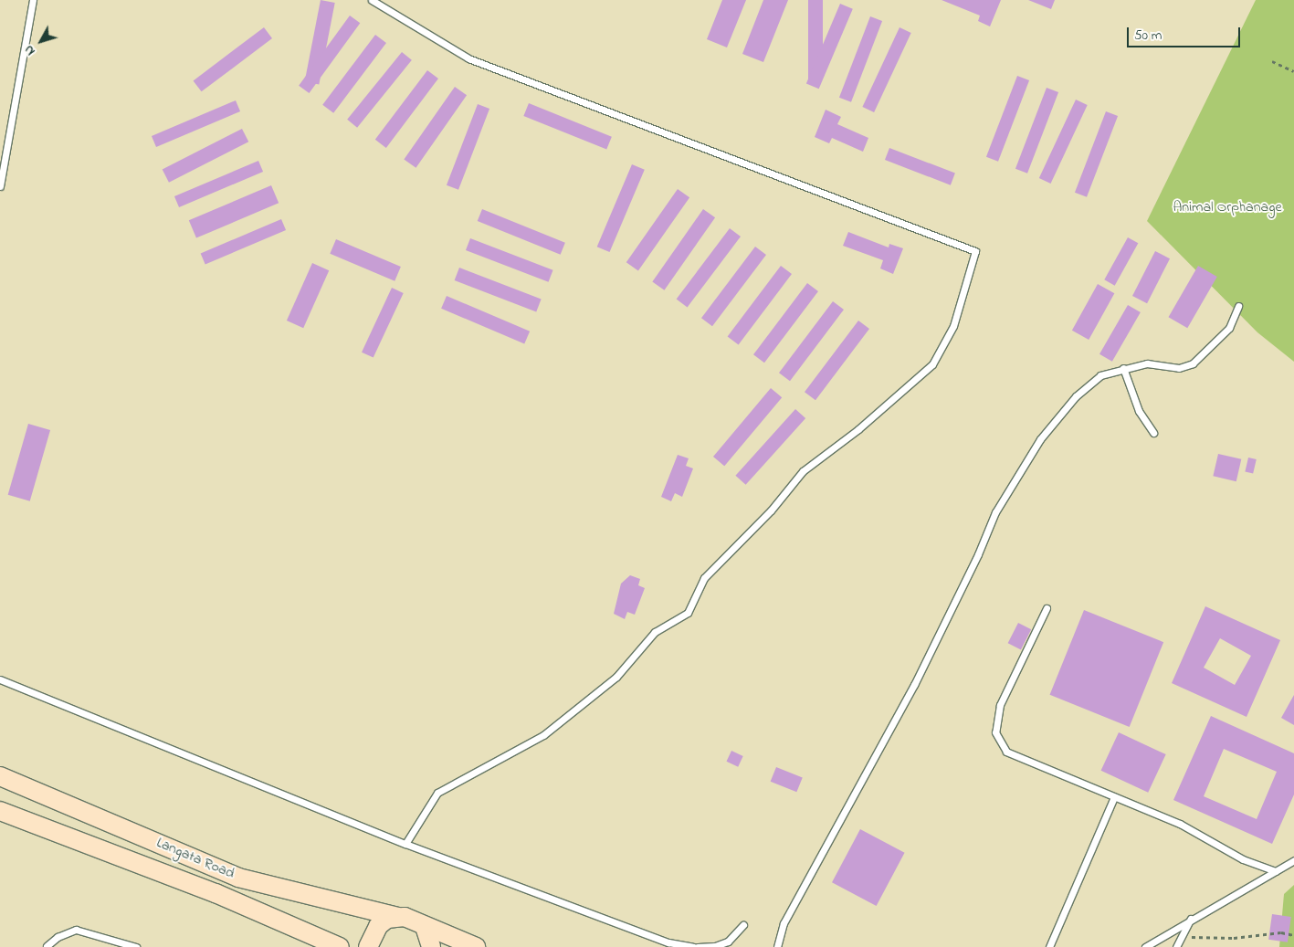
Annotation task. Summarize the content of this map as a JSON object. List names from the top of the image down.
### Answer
{
  "streets": {
    "main road": ["Langata Road"]
  },
  "parks": ["Animal Orphanage"],
  "scale_bar": "50 m",
  "north": "bottom left"
}
